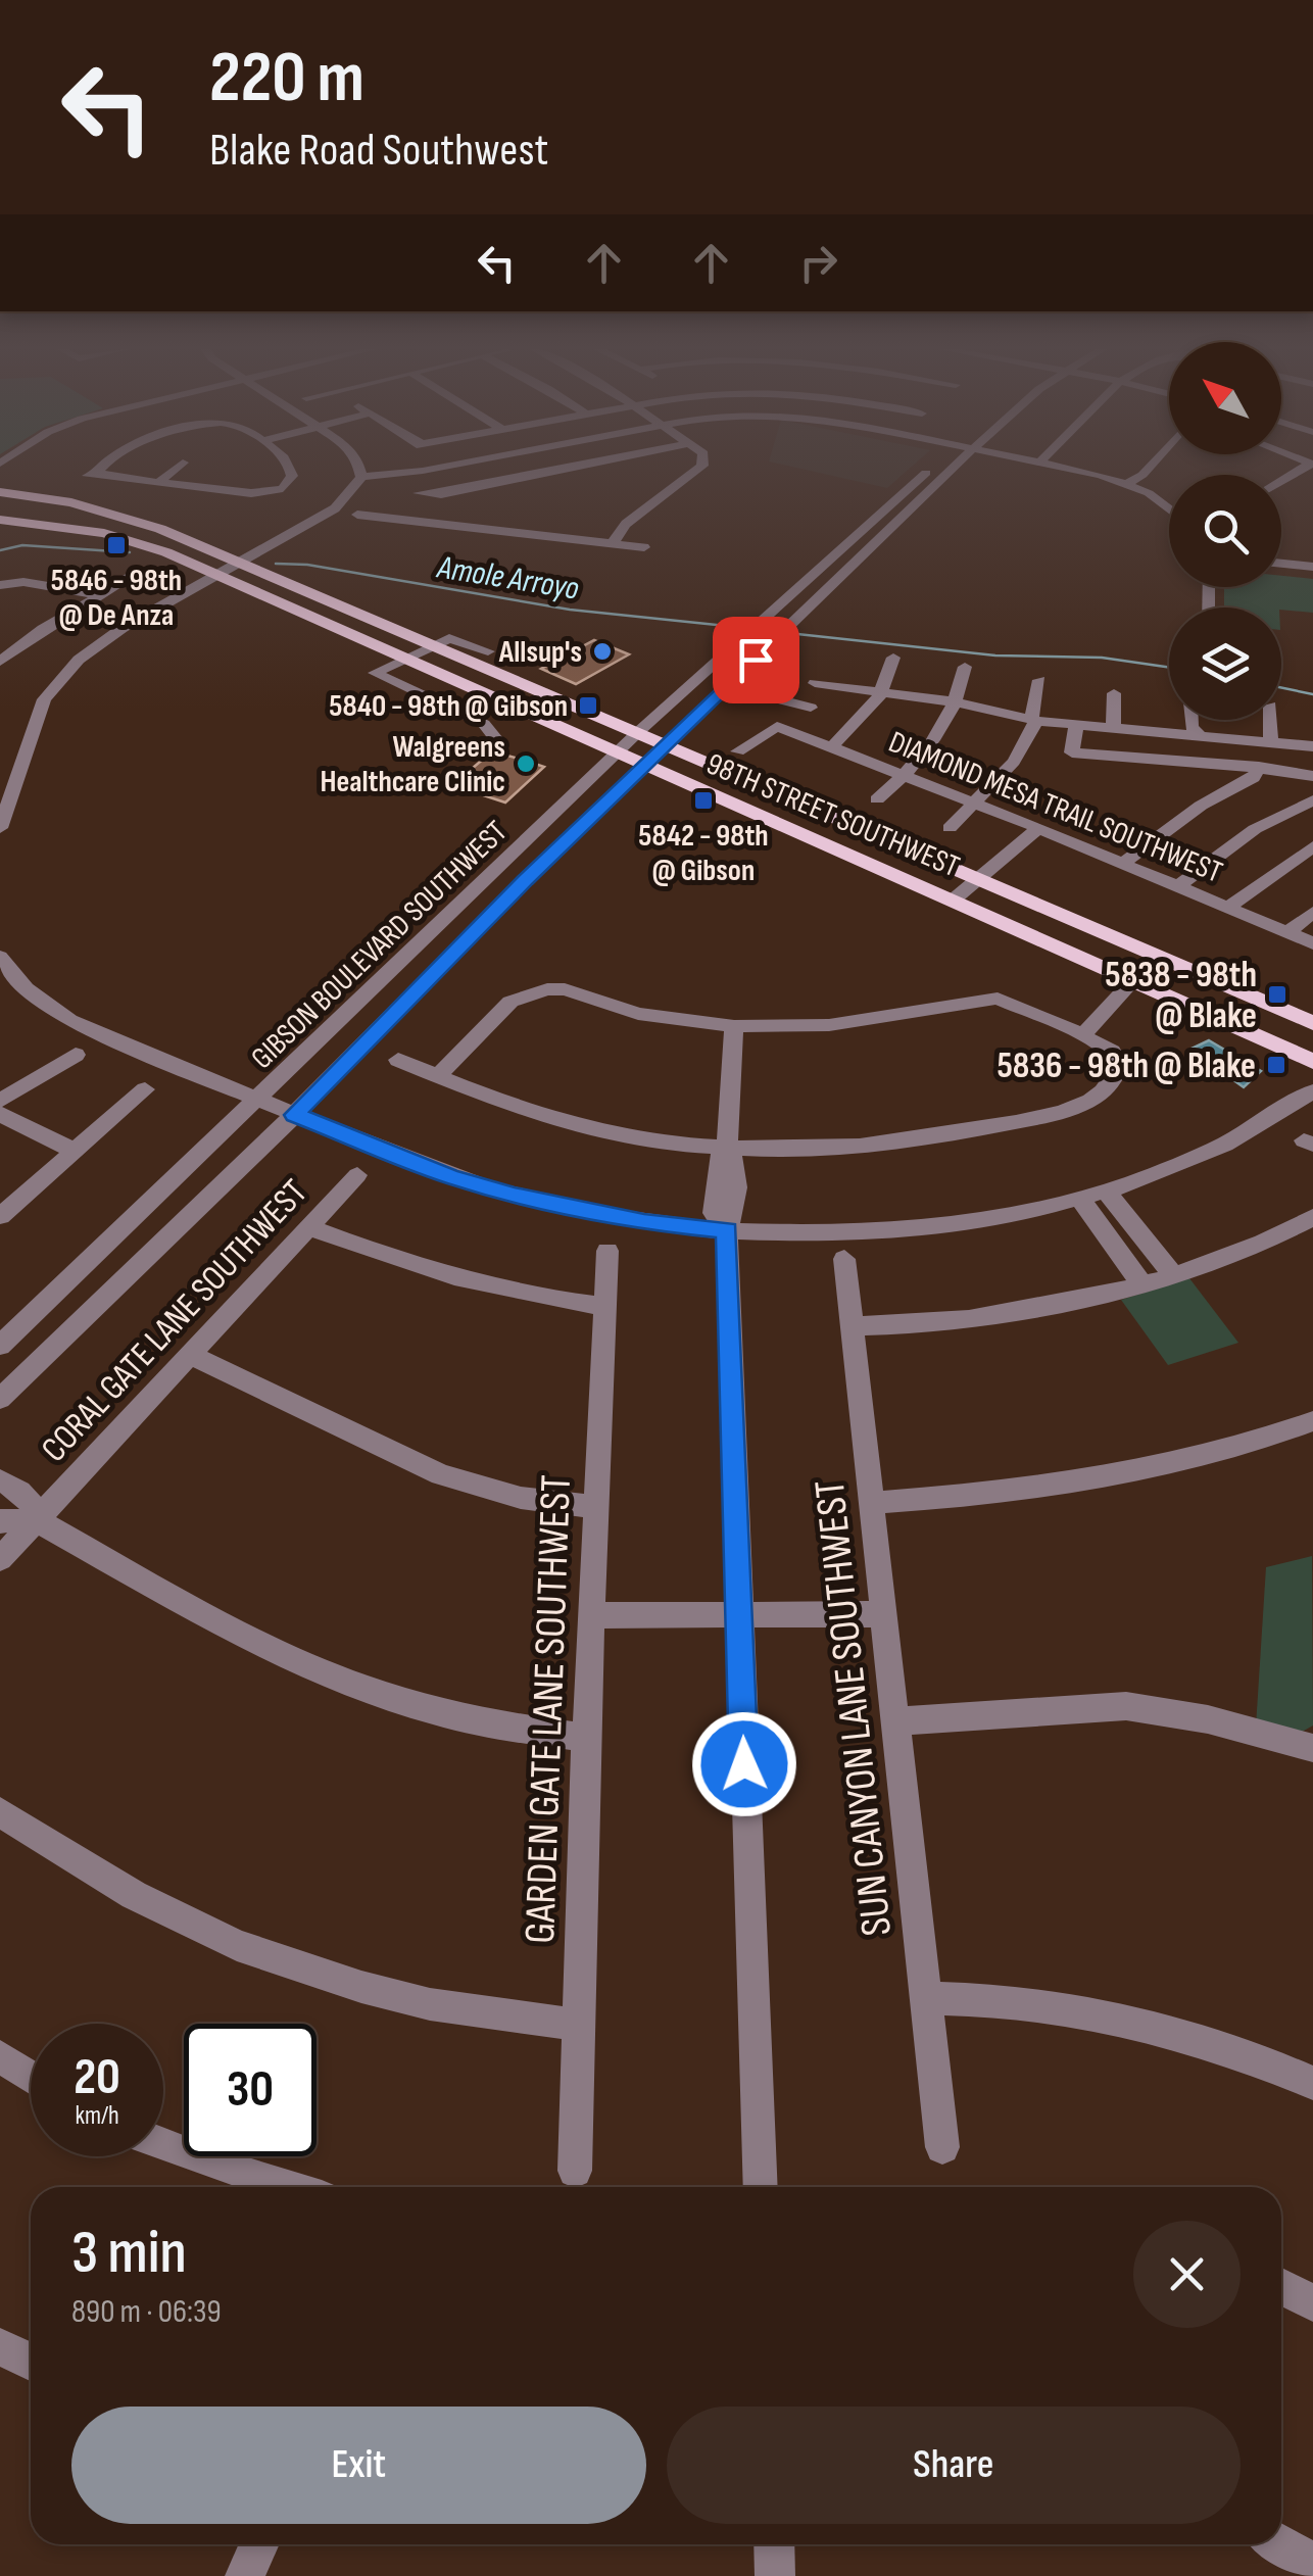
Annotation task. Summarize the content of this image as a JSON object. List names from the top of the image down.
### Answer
{
  "streets": {
    "main road": ["98TH STREET SOUTHWEST"],
    "street": [
      "DIAMOND MESA TRAIL SOUTHWEST",
      "GIBSON BOULEVARD SOUTHWEST",
      "CORAL GATE LANE SOUTHWEST",
      "SUN CANYON LANE SOUTHWEST",
      "GARDEN GATE LANE SOUTHWEST"
    ]
  },
  "crossings": [
    ["98TH STREET SOUTHWEST", "GIBSON BOULEVARD SOUTHWEST"]
  ],
  "water": ["Amole Arroyo"],
  "places": {
    "transit": [
      "5846 - 98th @ De Anza",
      "5840 - 98th @ Gibson",
      "5842 - 98th @ Gibson",
      "5838 - 98th @ Blake",
      "5836 - 98th @ Blake"
    ],
    "other": ["Allsup's", "Walgreens Healthcare Clinic"]
  },
  "north": "top left",
  "page": {
    "turn": ["220 m", "Blake Road Southwest"],
    "speed": "20 km/h",
    "limit": "30",
    "heading": ["3 min", "890 m · 06:39"],
    "buttons": ["Exit", "Share"]
  }
}
